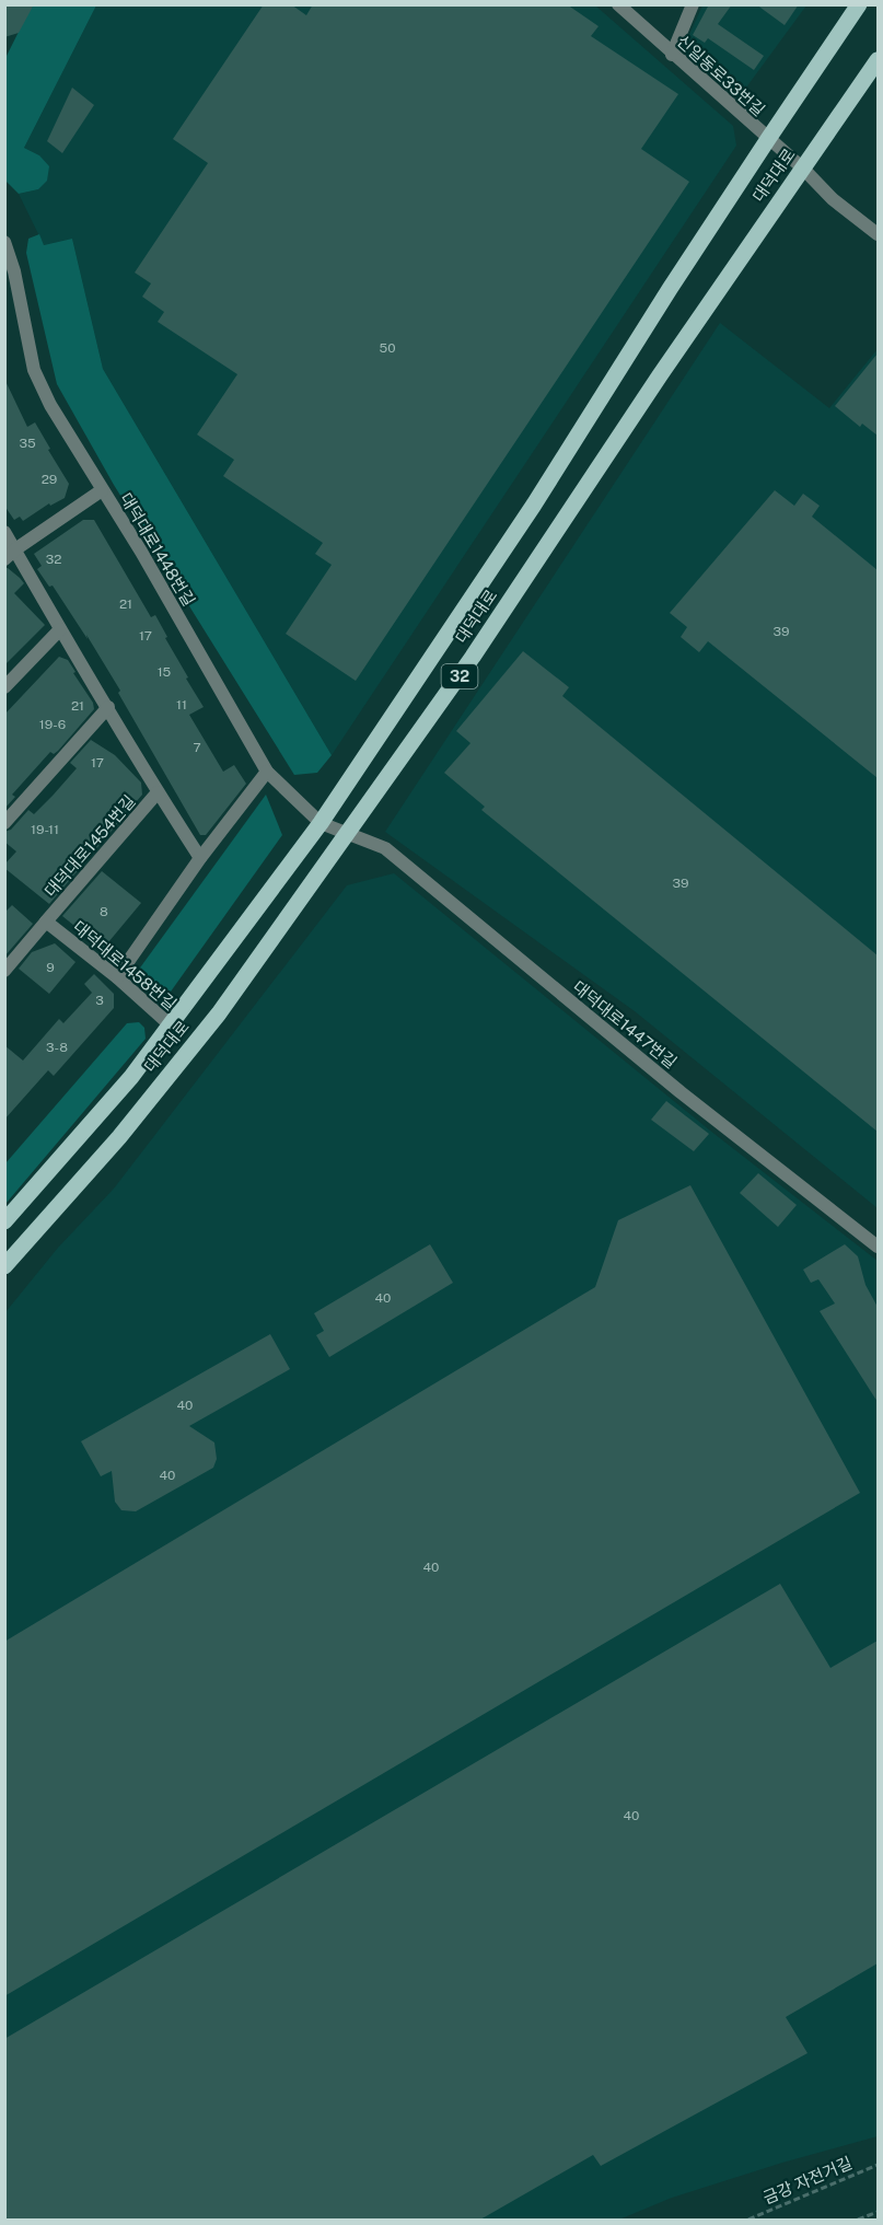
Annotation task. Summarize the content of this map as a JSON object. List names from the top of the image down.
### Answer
{
  "streets": {
    "main road": ["대덕대로", "32"],
    "street": [
      "신일동로33번길",
      "대덕대로1448번길",
      "대덕대로1454번길",
      "대덕대로1458번길",
      "대덕대로1447번길"
    ],
    "path": ["금강 자전거길"]
  },
  "crossings": [
    ["신일동로33번길", "대덕대로"],
    ["대덕대로", "대덕대로1448번길"],
    ["대덕대로", "대덕대로1458번길"],
    ["대덕대로", "대덕대로1447번길"],
    ["대덕대로1448번길", "대덕대로1447번길"],
    ["대덕대로1454번길", "대덕대로1458번길"]
  ],
  "house_numbers": [
    "50",
    "35",
    "29",
    "32",
    "21",
    "39",
    "17",
    "15",
    "11",
    "21",
    "19-6",
    "7",
    "17",
    "19-11",
    "39",
    "8",
    "9",
    "3",
    "3-8",
    "40",
    "40",
    "40",
    "40",
    "40"
  ]
}
